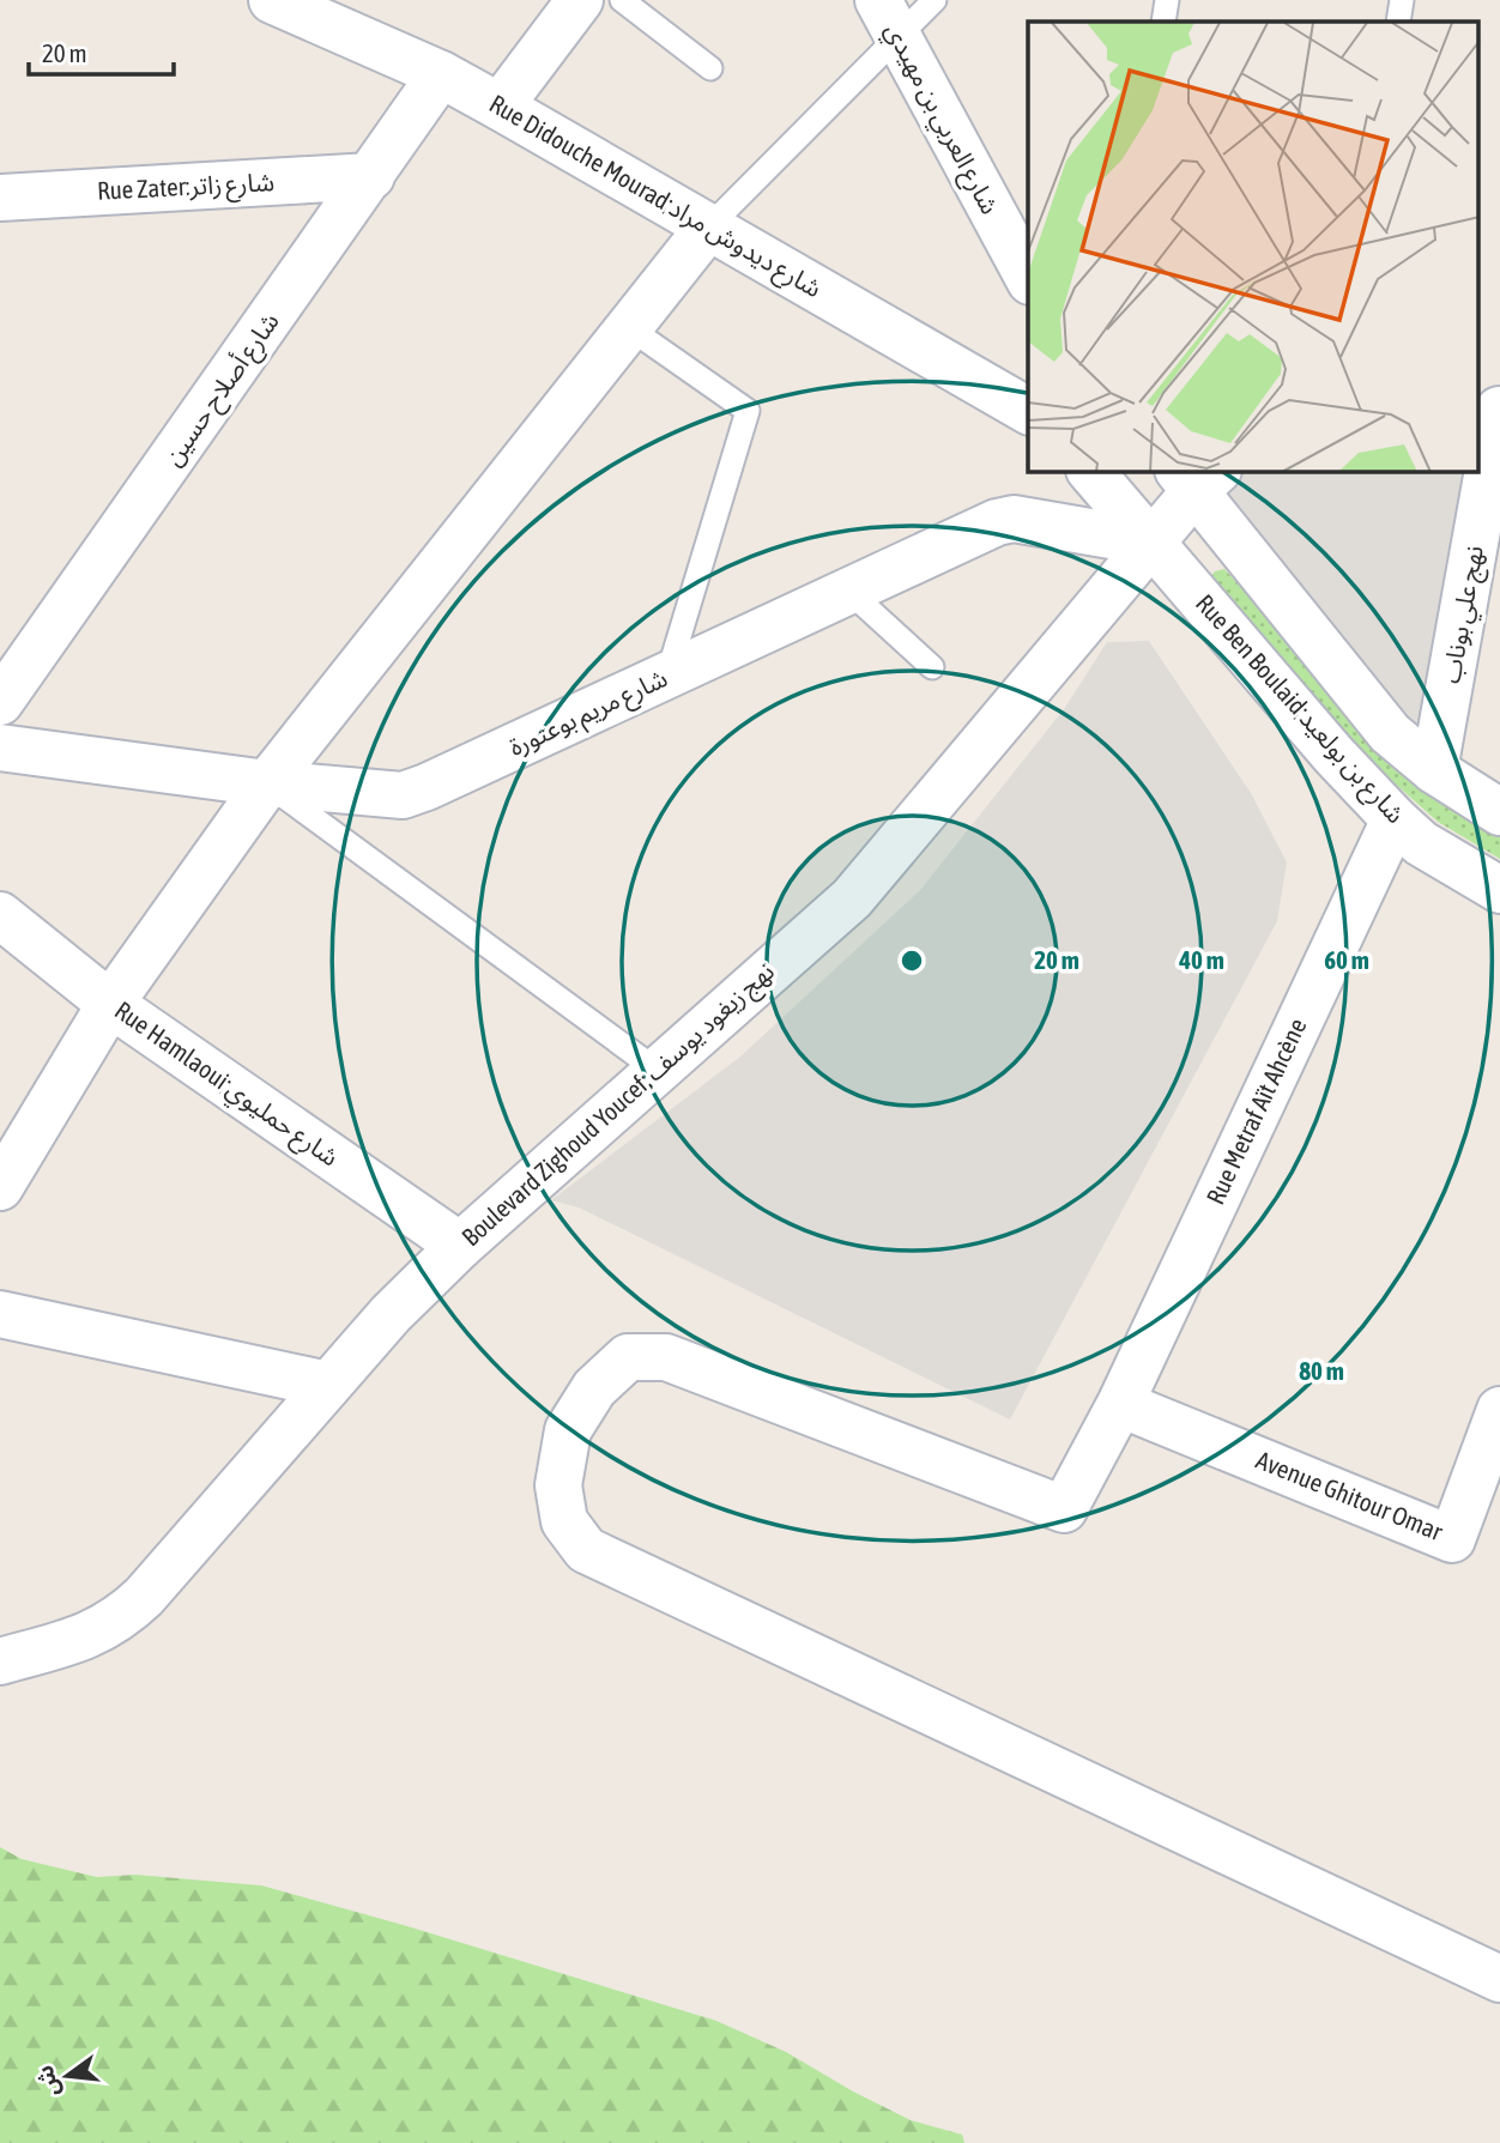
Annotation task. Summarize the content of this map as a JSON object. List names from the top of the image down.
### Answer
{
  "streets": {
    "street": [
      "شارع العربي بن مهيدي",
      "Rue Zater;شارع زاتر",
      "Rue Didouche Mourad;شارع ديدوش مراد",
      "شارع أصلاح حسين",
      "نهج علي بوناب",
      "Rue Ben Boulaid;شارع بن بولعيد",
      "شارع مريم بوعتورة",
      "Rue Hamlaoui;شارع حمليوي",
      "Boulevard Zighoud Youcef; نهج زيغود يوسف",
      "Rue Metraf Aït Ahcène",
      "Avenue Ghitour Omar"
    ]
  },
  "crossings": [
    ["Rue Zater;شارع زاتر", "شارع أصلاح حسين"],
    ["Rue Didouche Mourad;شارع ديدوش مراد", "شارع أصلاح حسين"],
    ["Rue Ben Boulaid;شارع بن بولعيد", "شارع مريم بوعتورة"],
    ["Rue Ben Boulaid;شارع بن بولعيد", "Boulevard Zighoud Youcef; نهج زيغود يوسف"],
    ["Rue Ben Boulaid;شارع بن بولعيد", "Rue Metraf Aït Ahcène"],
    ["شارع مريم بوعتورة", "Boulevard Zighoud Youcef; نهج زيغود يوسف"],
    ["Rue Hamlaoui;شارع حمليوي", "Boulevard Zighoud Youcef; نهج زيغود يوسف"],
    ["Rue Metraf Aït Ahcène", "Avenue Ghitour Omar"]
  ],
  "scale_bar": "20 m",
  "north": "left",
  "rings": [
    "20 m",
    "40 m",
    "60 m",
    "80 m"
  ]
}
